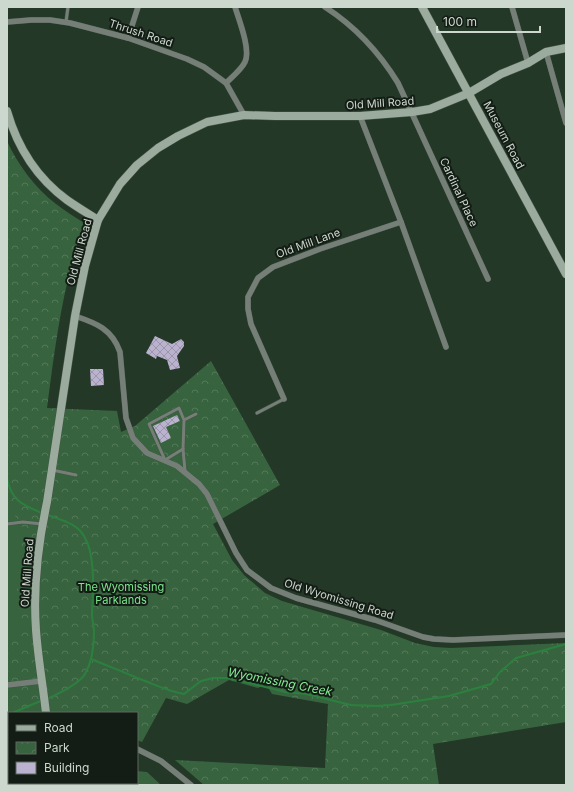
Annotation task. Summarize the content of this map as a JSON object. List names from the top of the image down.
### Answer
{
  "streets": {
    "street": [
      "Thrush Road",
      "Old Mill Road",
      "Museum Road",
      "Cardinal Place",
      "Old Mill Lane",
      "Old Wyomissing Road"
    ]
  },
  "crossings": [
    ["Thrush Road", "Old Mill Road"],
    ["Old Mill Road", "Museum Road"],
    ["Old Mill Road", "Cardinal Place"],
    ["Old Mill Road", "Old Wyomissing Road"]
  ],
  "water": ["Wyomissing Creek"],
  "parks": ["The Wyomissing Parklands"],
  "legend": ["Road", "Park", "Building"],
  "scale_bar": "100 m"
}
